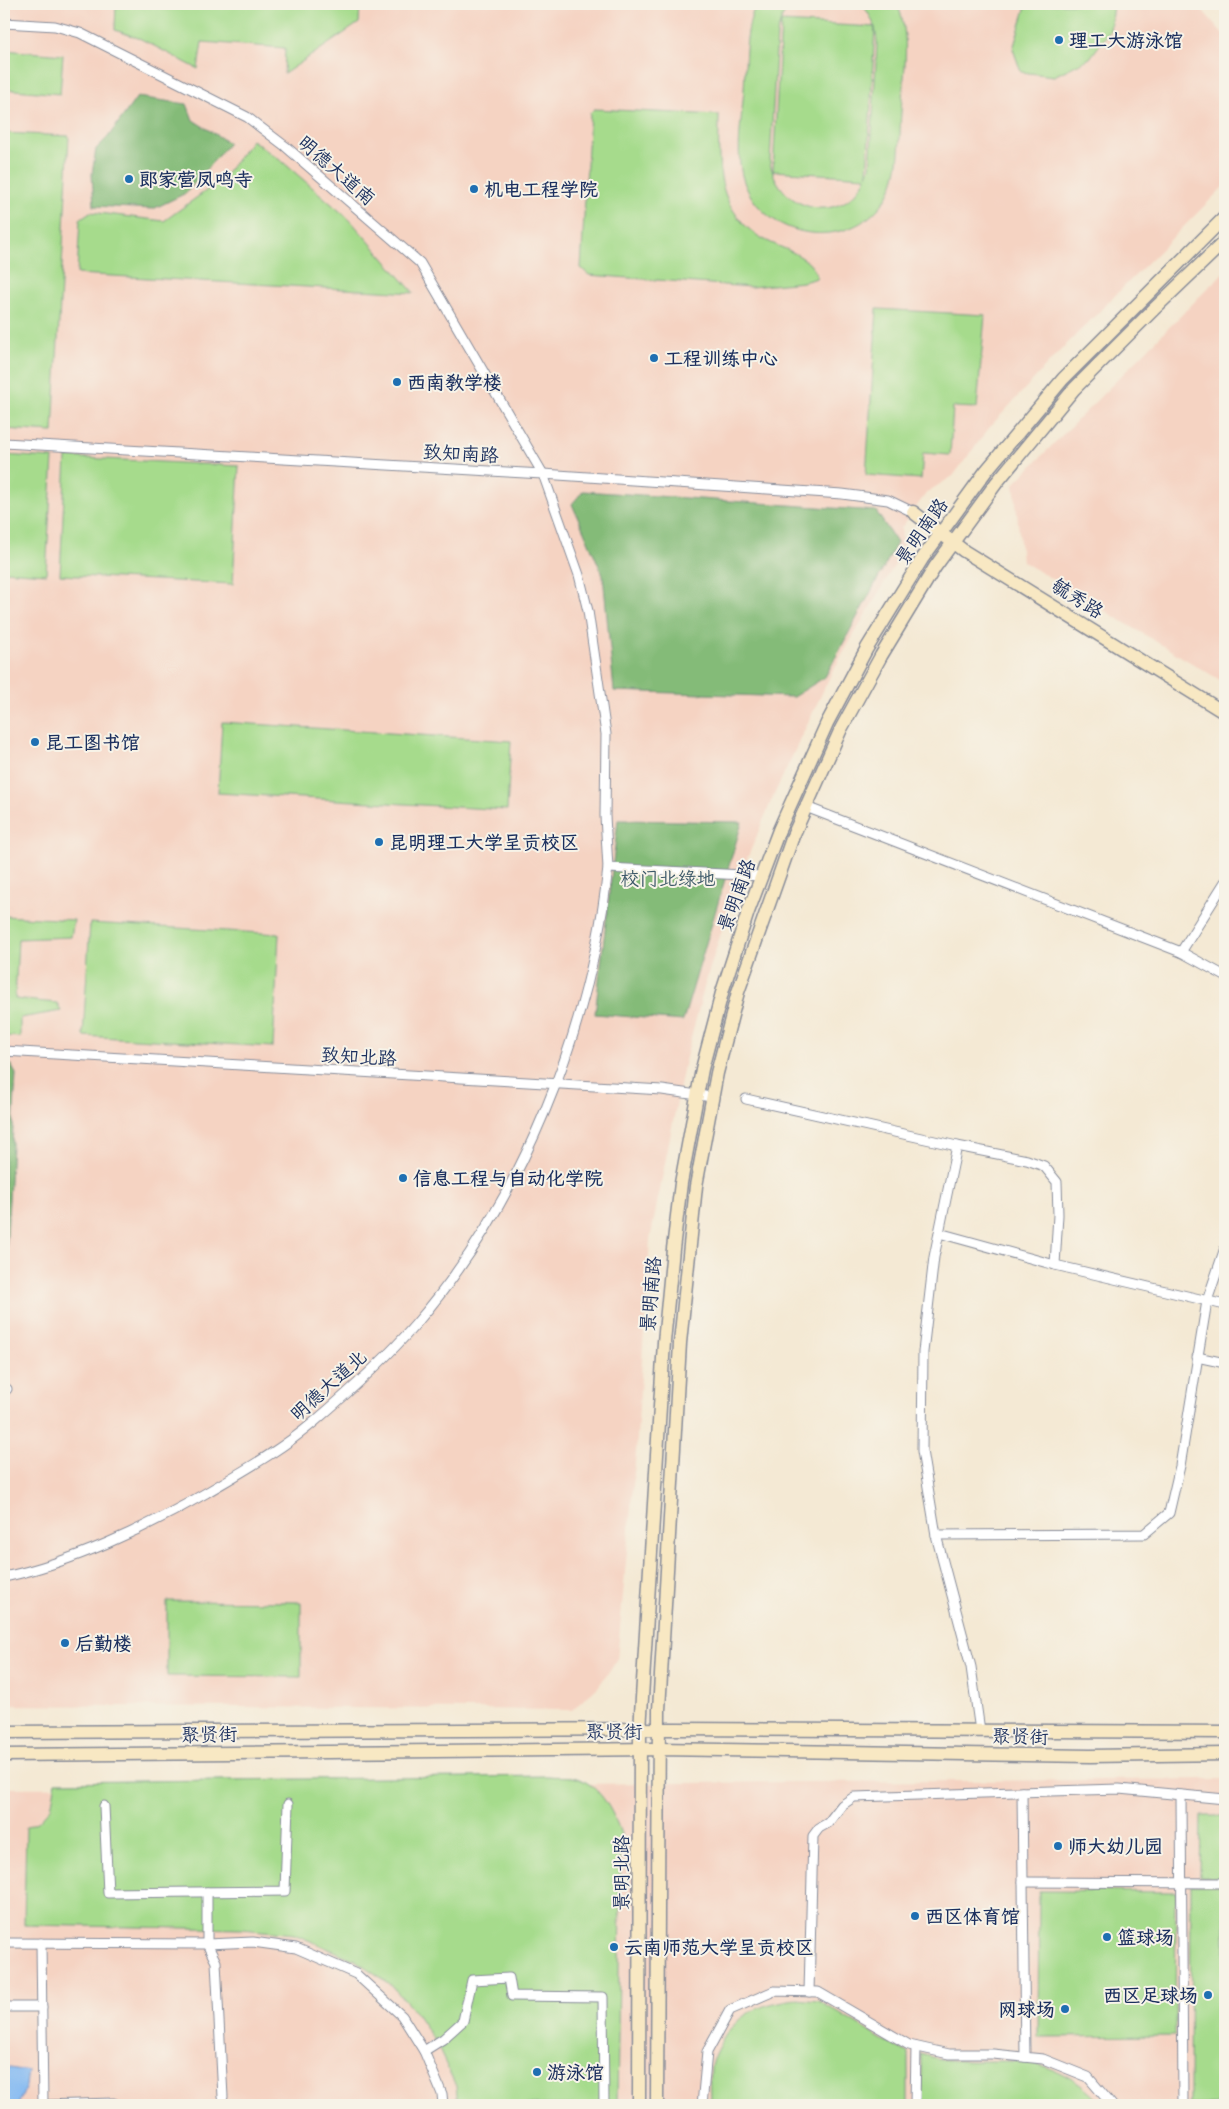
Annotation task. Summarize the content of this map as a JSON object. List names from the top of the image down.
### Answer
{
  "streets": {
    "street": [
      "明德大道南",
      "致知南路",
      "景明南路",
      "毓秀路",
      "致知北路",
      "明德大道北",
      "聚贤街",
      "景明北路"
    ]
  },
  "crossings": [
    ["明德大道南", "致知南路"],
    ["明德大道南", "明德大道北"],
    ["致知南路", "毓秀路"],
    ["景明南路", "毓秀路"],
    ["景明南路", "致知北路"],
    ["景明南路", "聚贤街"],
    ["景明南路", "景明北路"],
    ["致知北路", "明德大道北"],
    ["聚贤街", "景明北路"]
  ],
  "parks": ["校门北绿地"],
  "places": [
    "理工大游泳馆",
    "郎家营凤鸣寺",
    "机电工程学院",
    "工程训练中心",
    "西南教学楼",
    "昆工图书馆",
    "昆明理工大学呈贡校区",
    "信息工程与自动化学院",
    "后勤楼",
    "师大幼儿园",
    "西区体育馆",
    "篮球场",
    "云南师范大学呈贡校区",
    "西区足球场",
    "网球场",
    "游泳馆"
  ]
}
